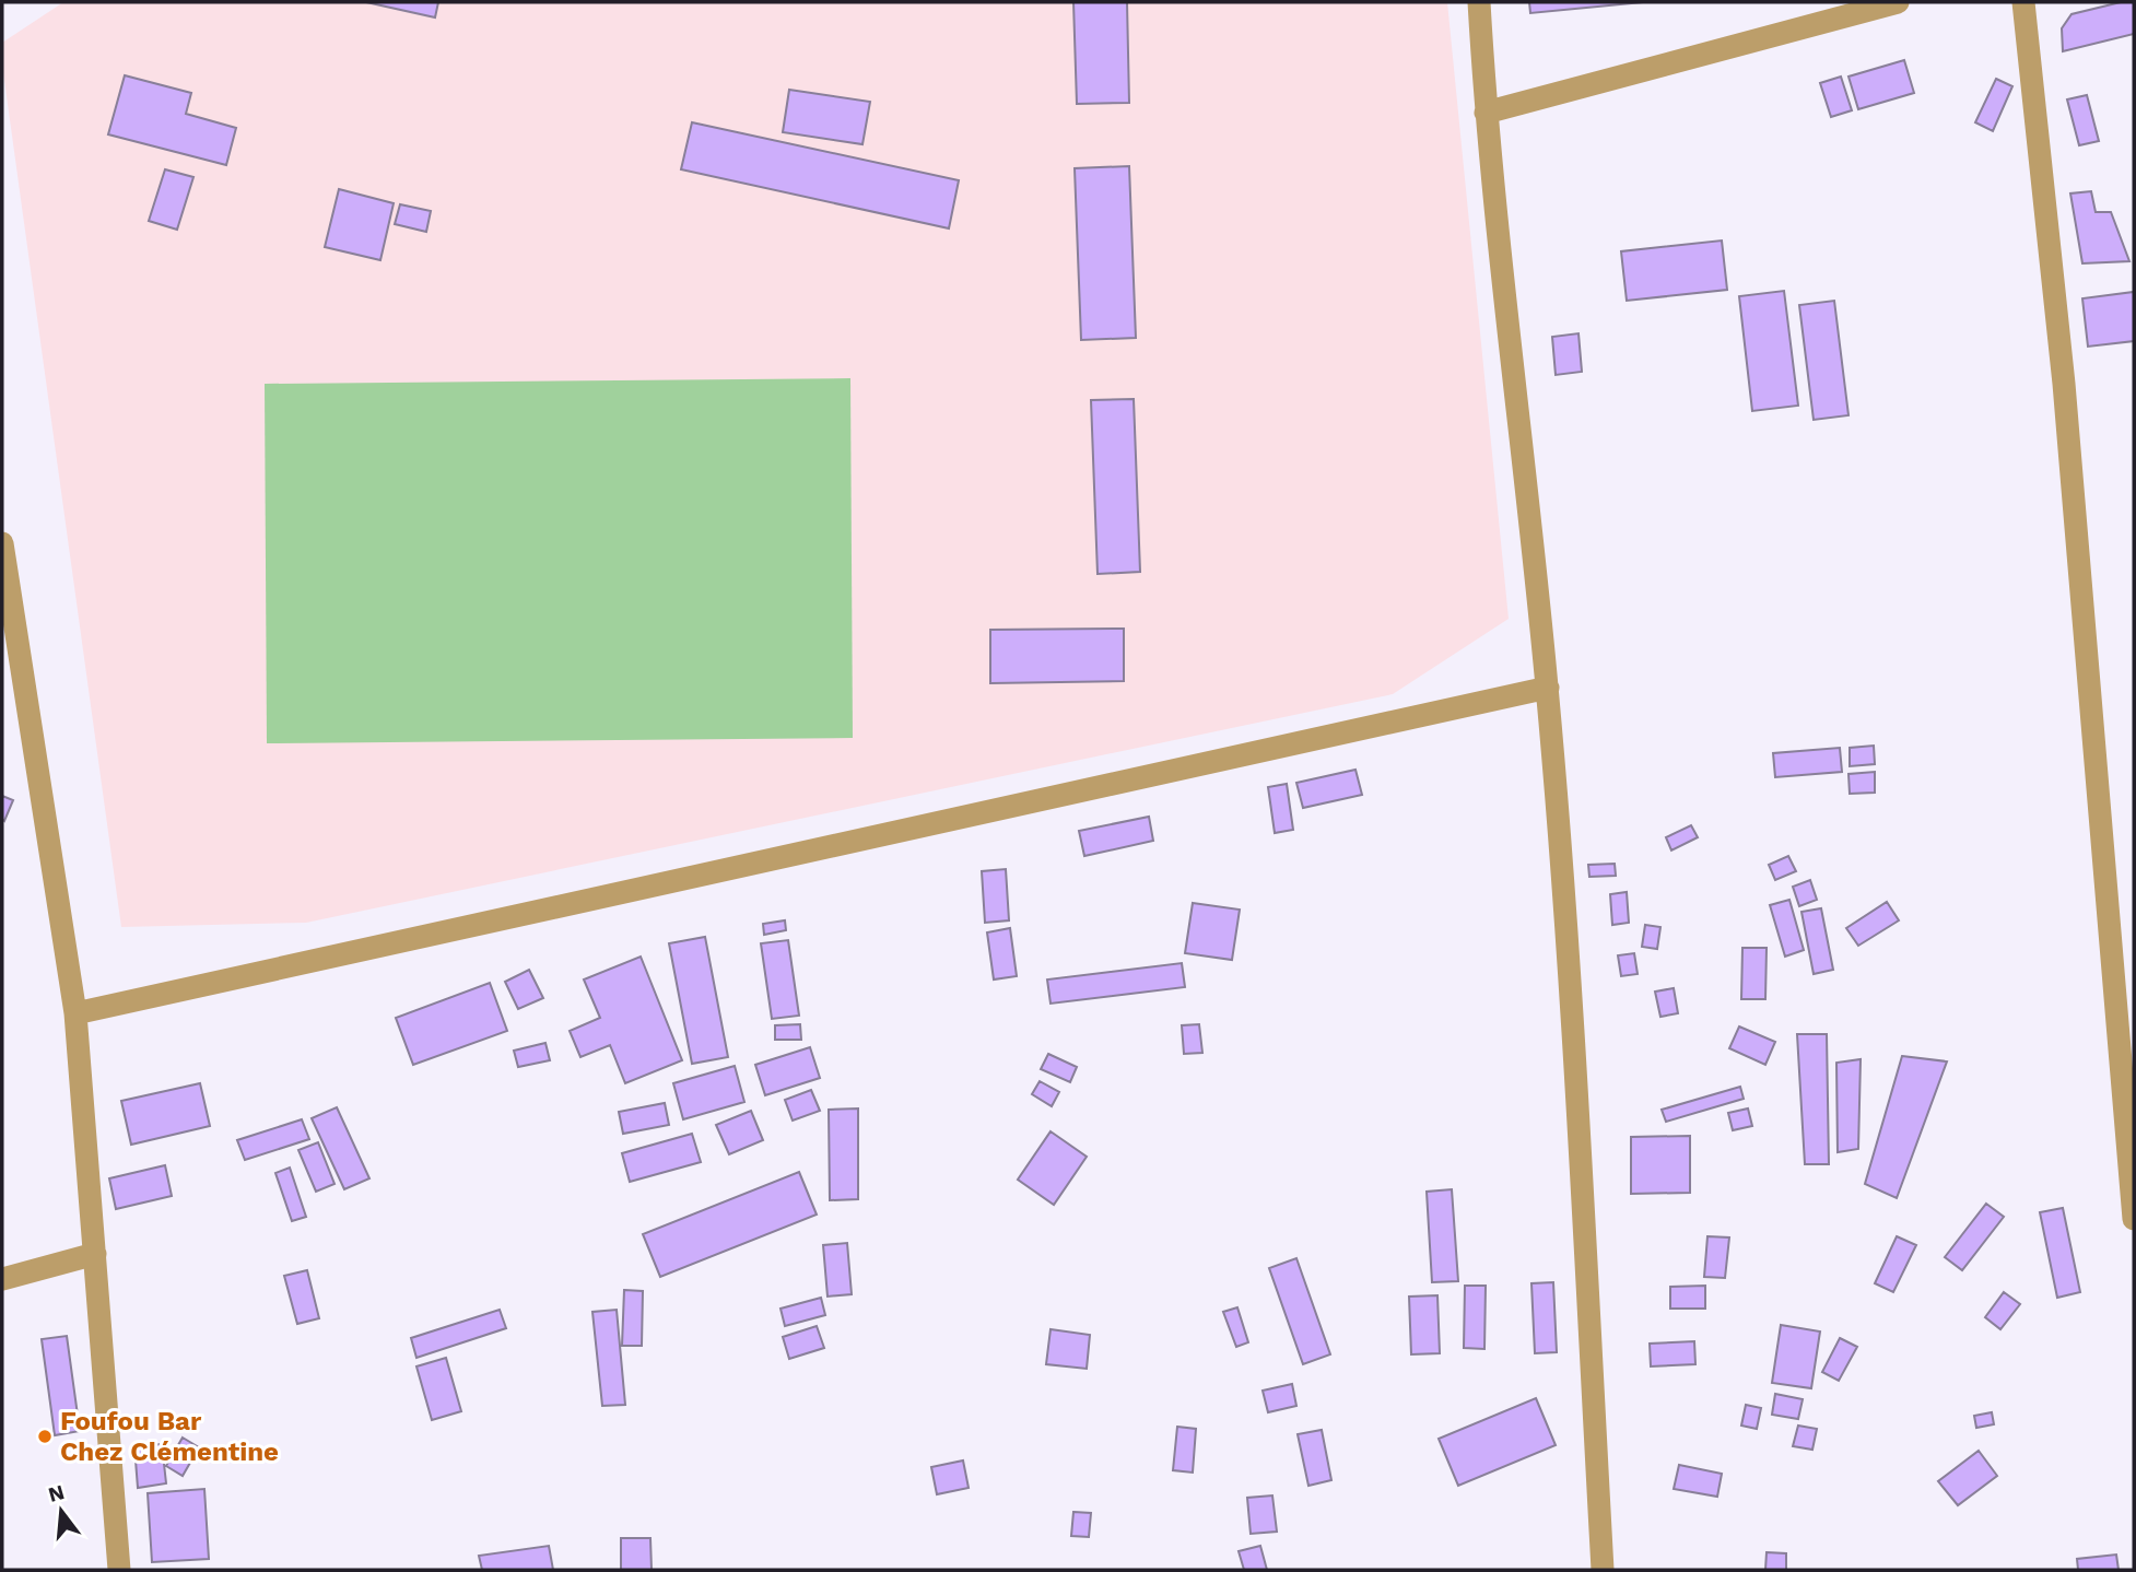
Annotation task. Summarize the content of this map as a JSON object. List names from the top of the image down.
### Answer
{
  "places": ["Foufou Bar Chez Clémentine"],
  "north": "top"
}
